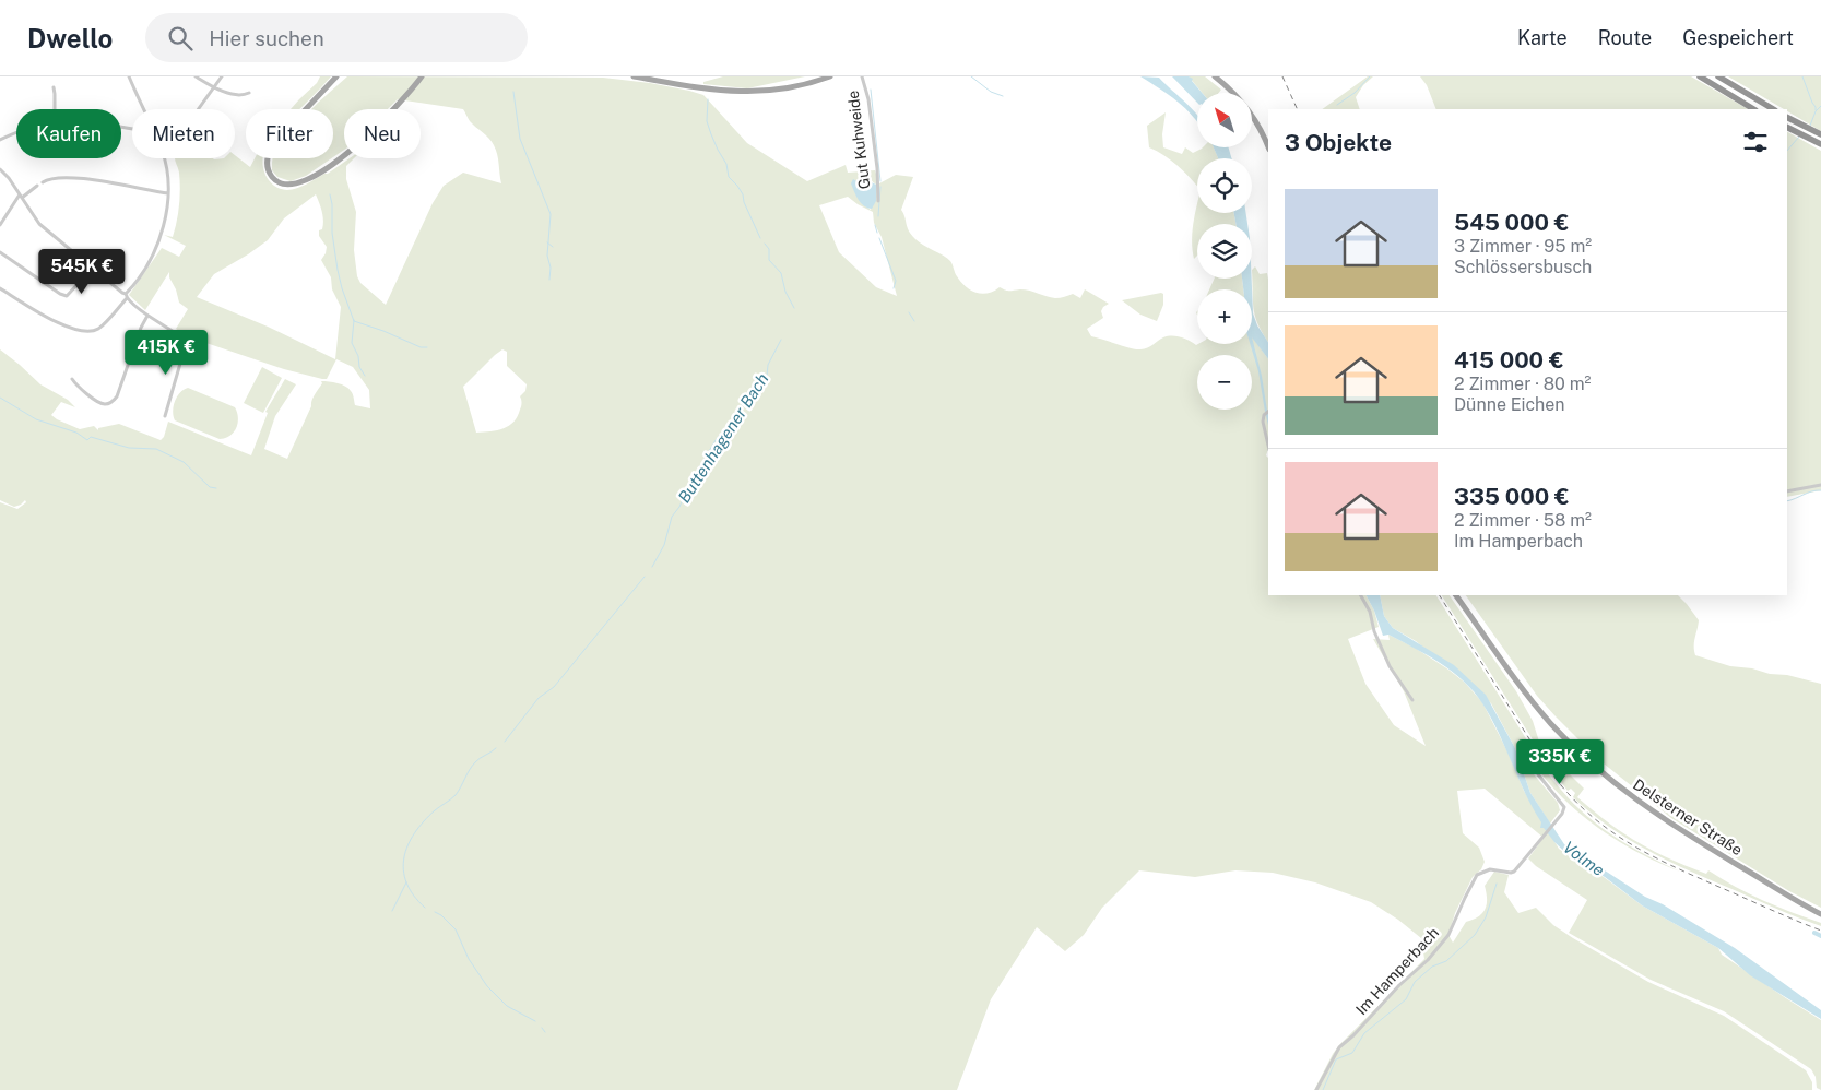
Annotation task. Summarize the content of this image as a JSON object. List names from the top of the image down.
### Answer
{
  "streets": {
    "main road": ["Delsterner Straße"],
    "street": ["Gut Kuhweide", "Im Hamperbach"]
  },
  "crossings": [
    ["Delsterner Straße", "Im Hamperbach"]
  ],
  "water": ["Buttenhagener Bach", "Volme"],
  "north": "top left",
  "page": {
    "header": "Dwello",
    "search": "Hier suchen",
    "nav": ["Karte", "Route", "Gespeichert"],
    "map_buttons": ["+", "−"],
    "chip": [
      "Kaufen",
      "Mieten",
      "Filter",
      "Neu"
    ],
    "heading": "3 Objekte",
    "list": [
      {
        "name": "545 000 €",
        "note": "3 Zimmer · 95 m² · Schlössersbusch"
      },
      {
        "name": "415 000 €",
        "note": "2 Zimmer · 80 m² · Dünne Eichen"
      },
      {
        "name": "335 000 €",
        "note": "2 Zimmer · 58 m² · Im Hamperbach"
      }
    ],
    "price": ["545K €", "415K €", "335K €"]
  }
}
